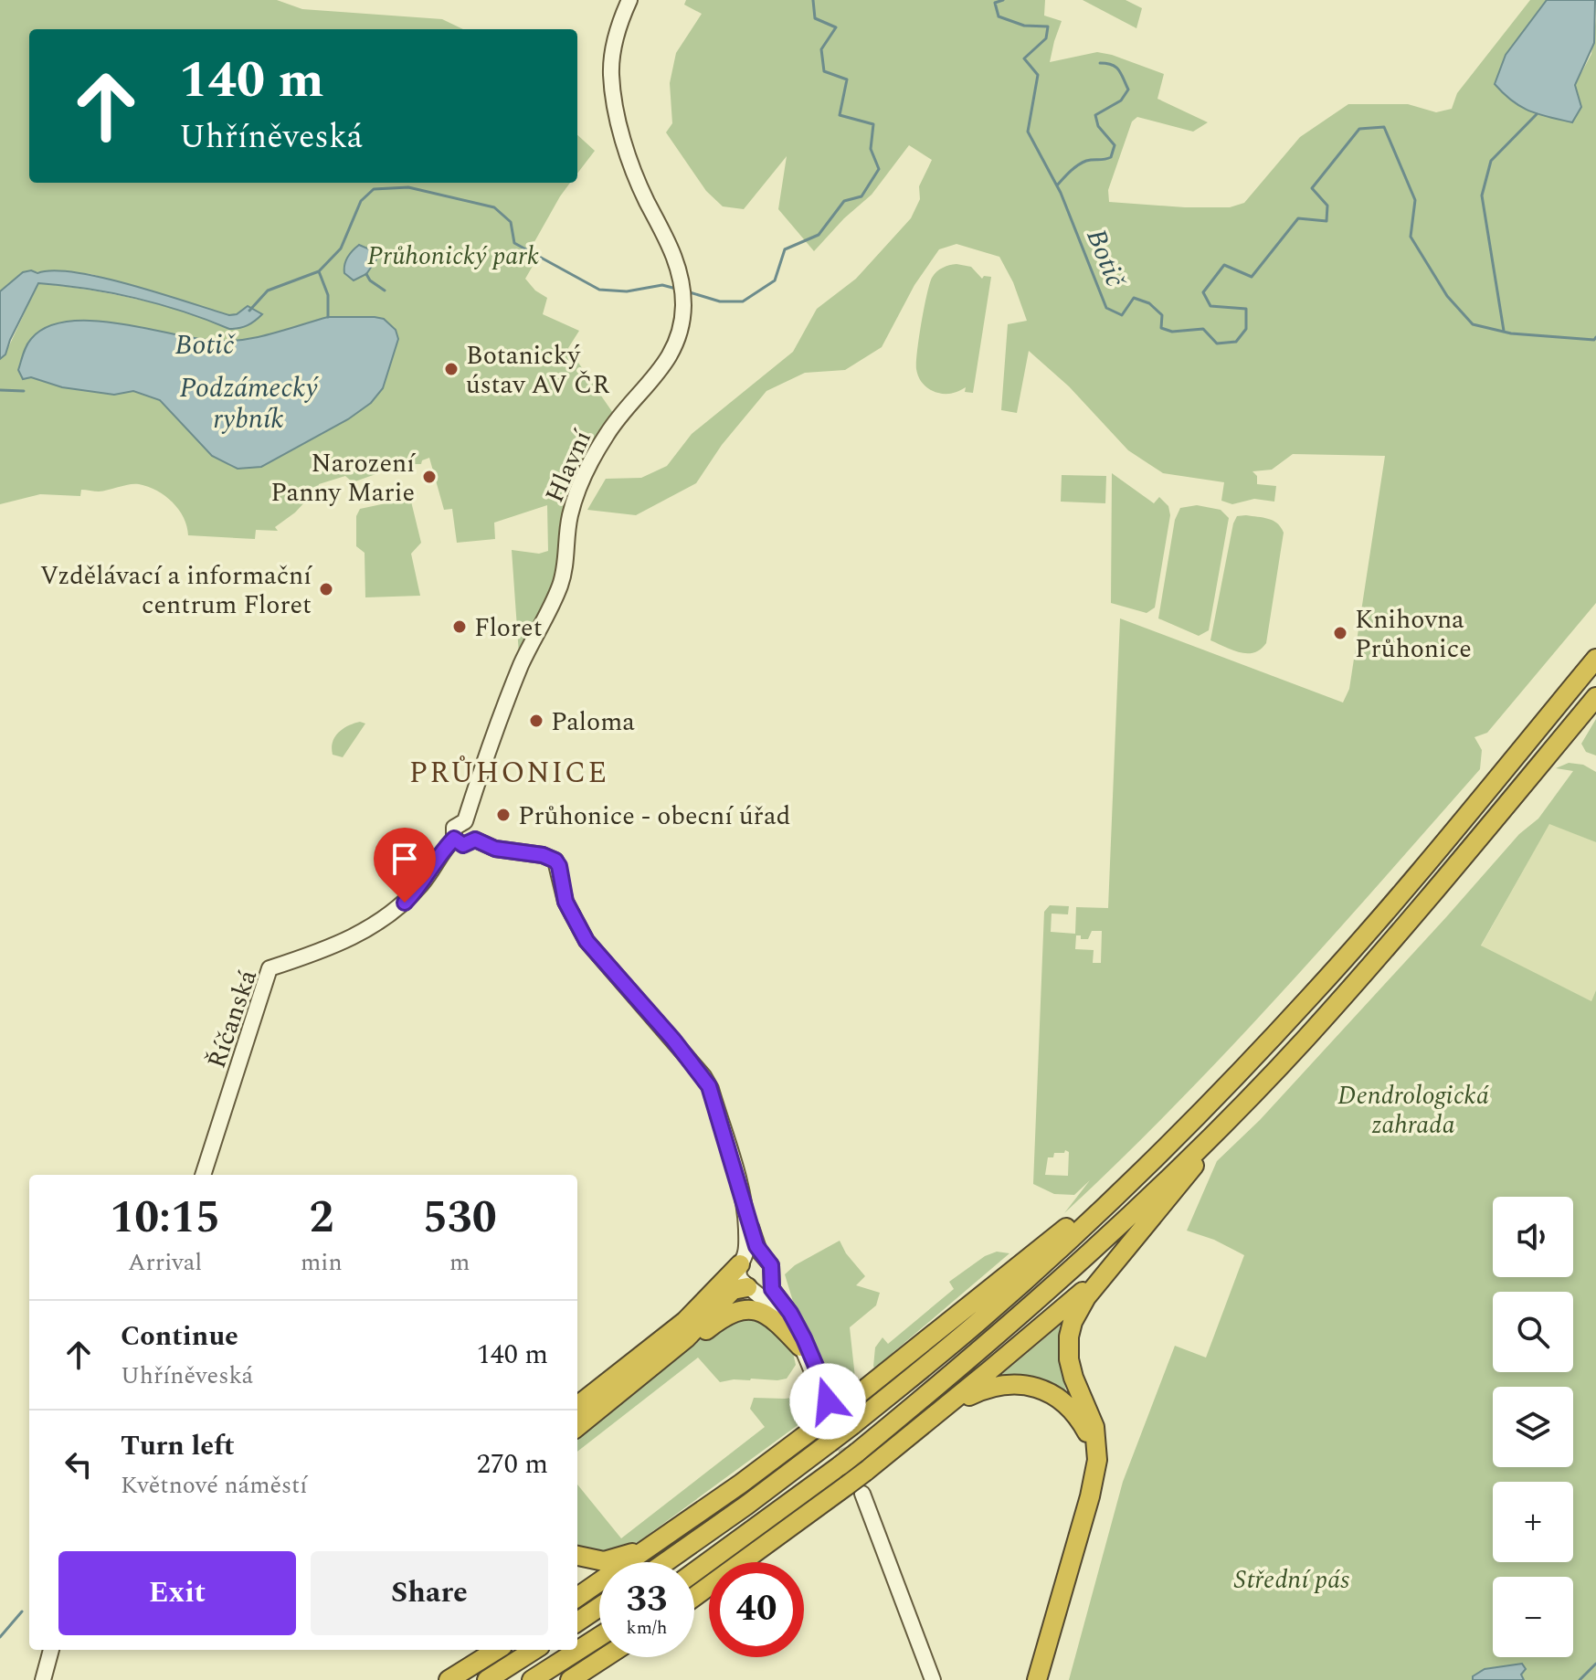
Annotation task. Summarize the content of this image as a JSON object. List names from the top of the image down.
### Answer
{
  "streets": {
    "street": ["Hlavní", "Říčanská"]
  },
  "crossings": [
    ["Hlavní", "Říčanská"]
  ],
  "districts": ["PRŮHONICE"],
  "water": ["Botič", "Podzámecký rybník"],
  "parks": ["Průhonický park", "Dendrologická zahrada", "Střední pás"],
  "places": [
    "Botanický ústav AV ČR",
    "Narození Panny Marie",
    "Vzdělávací a informační centrum Floret",
    "Floret",
    "Knihovna Průhonice",
    "Paloma",
    "Průhonice - obecní úřad"
  ],
  "page": {
    "turn": ["140 m", "Uhříněveská"],
    "eta": [
      "10:15",
      "Arrival",
      "2",
      "min",
      "530",
      "m"
    ],
    "map_buttons": ["+", "−"],
    "list": [
      {
        "name": "Continue",
        "note": "Uhříněveská",
        "value": "140 m"
      },
      {
        "name": "Turn left",
        "note": "Květnové náměstí",
        "value": "270 m"
      }
    ],
    "buttons": ["Exit", "Share"],
    "speed": "33 km/h",
    "limit": "40"
  }
}
